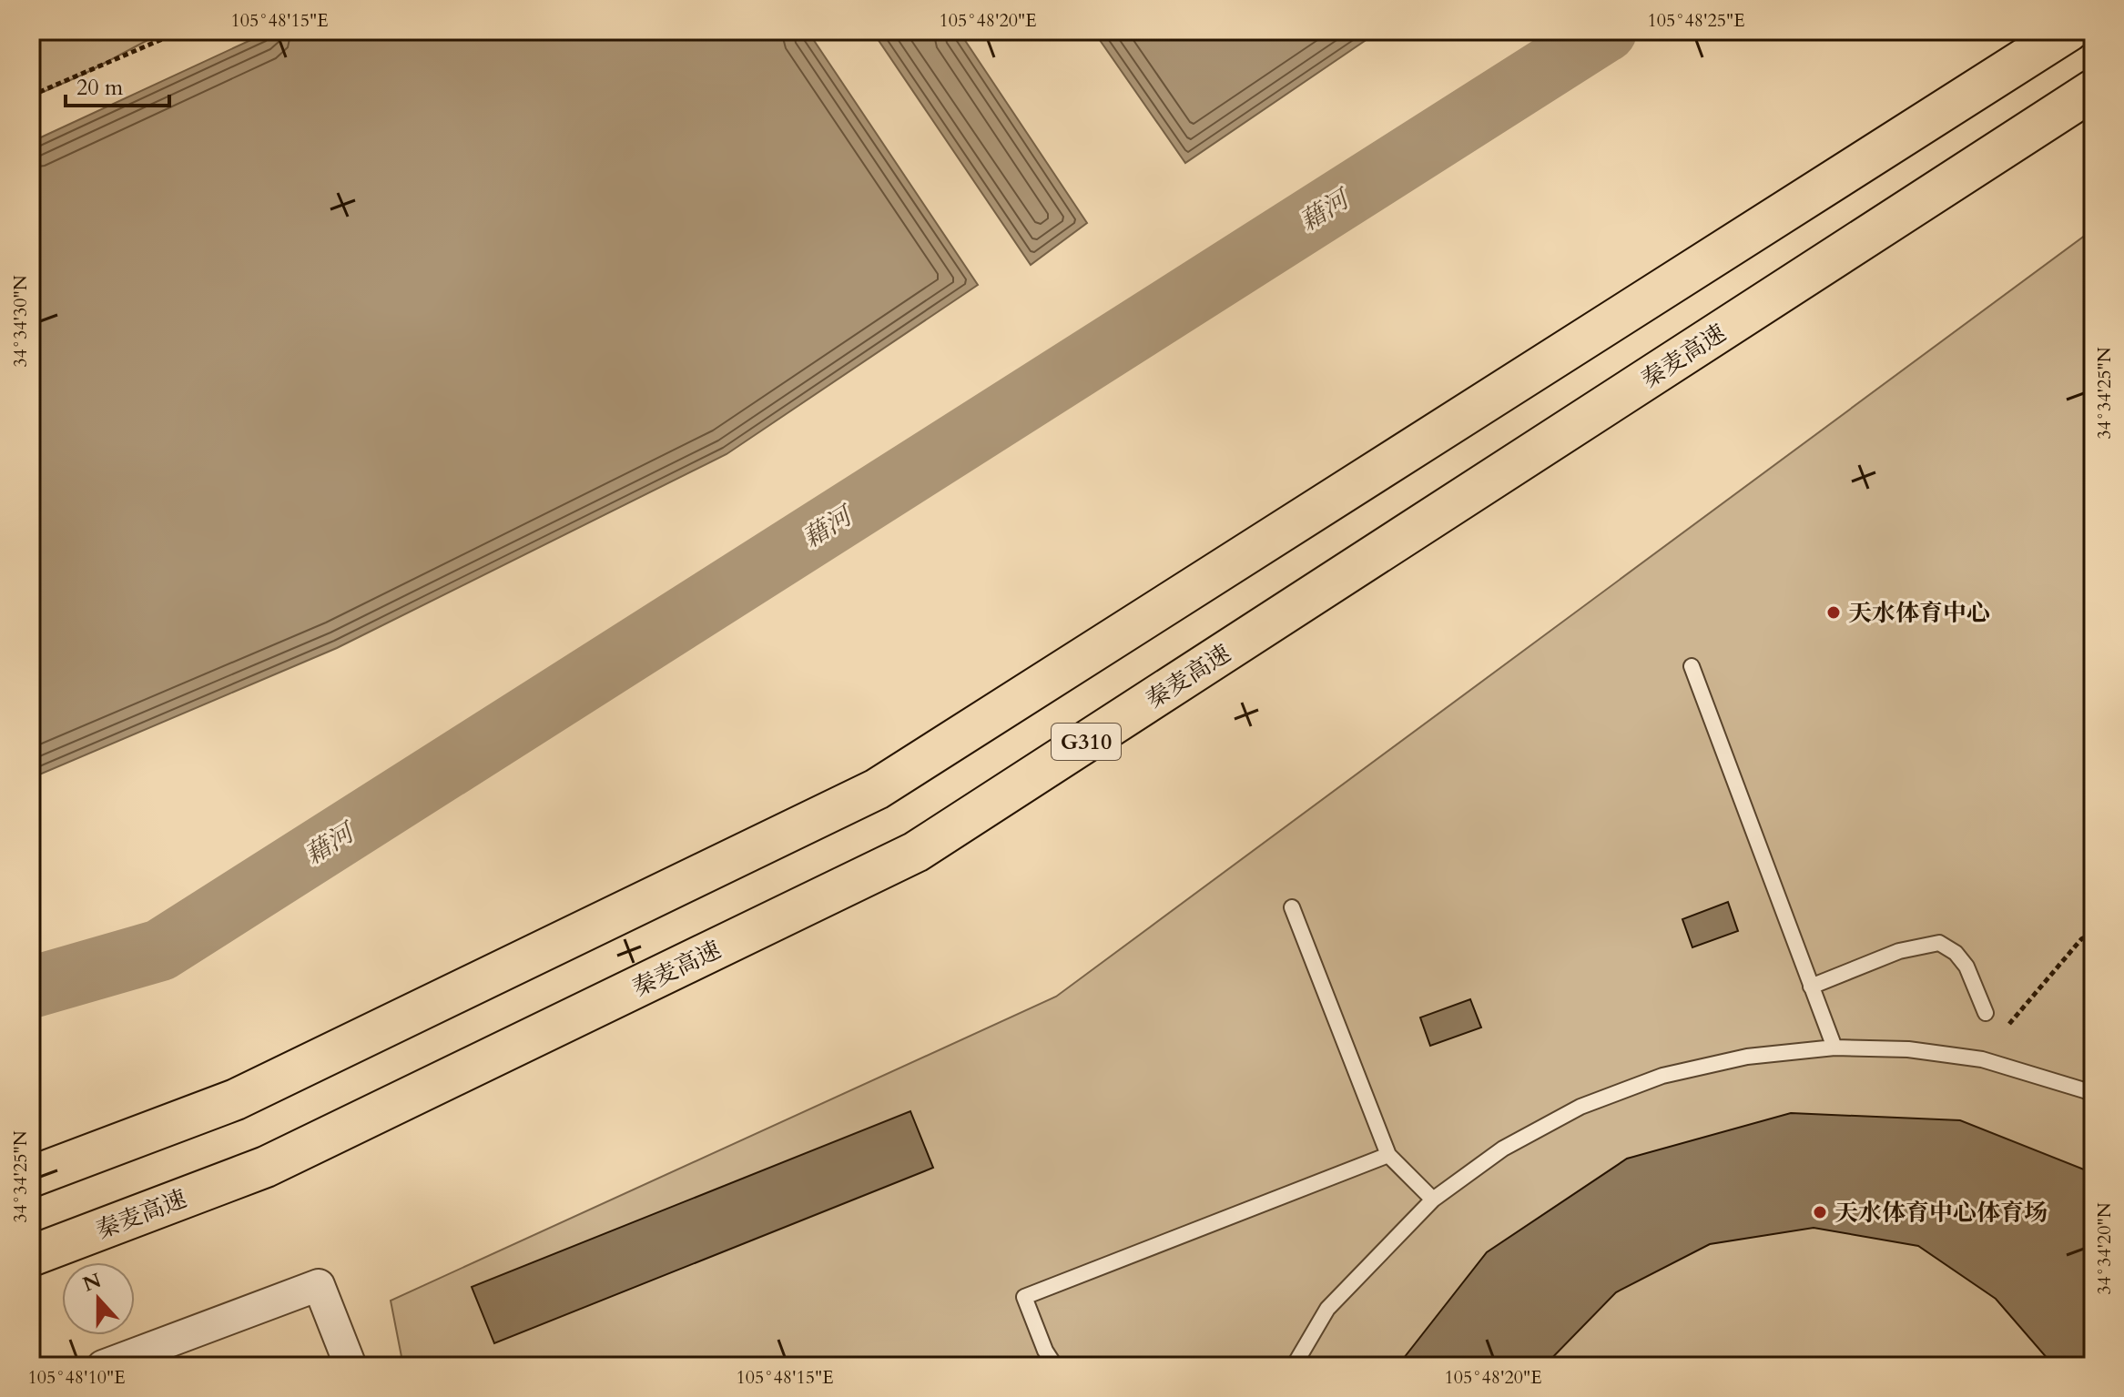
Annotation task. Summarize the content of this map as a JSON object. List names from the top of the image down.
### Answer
{
  "streets": {
    "highway": ["秦麦高速", "G310"]
  },
  "water": ["藉河"],
  "places": ["天水体育中心", "天水体育中心体育场"],
  "scale_bar": "20 m",
  "north": "top",
  "coordinates": [
    "105°48'15\"E",
    "105°48'20\"E",
    "105°48'25\"E",
    "34°34'30\"N",
    "34°34'25\"N",
    "34°34'20\"N",
    "105°48'10\"E"
  ]
}
